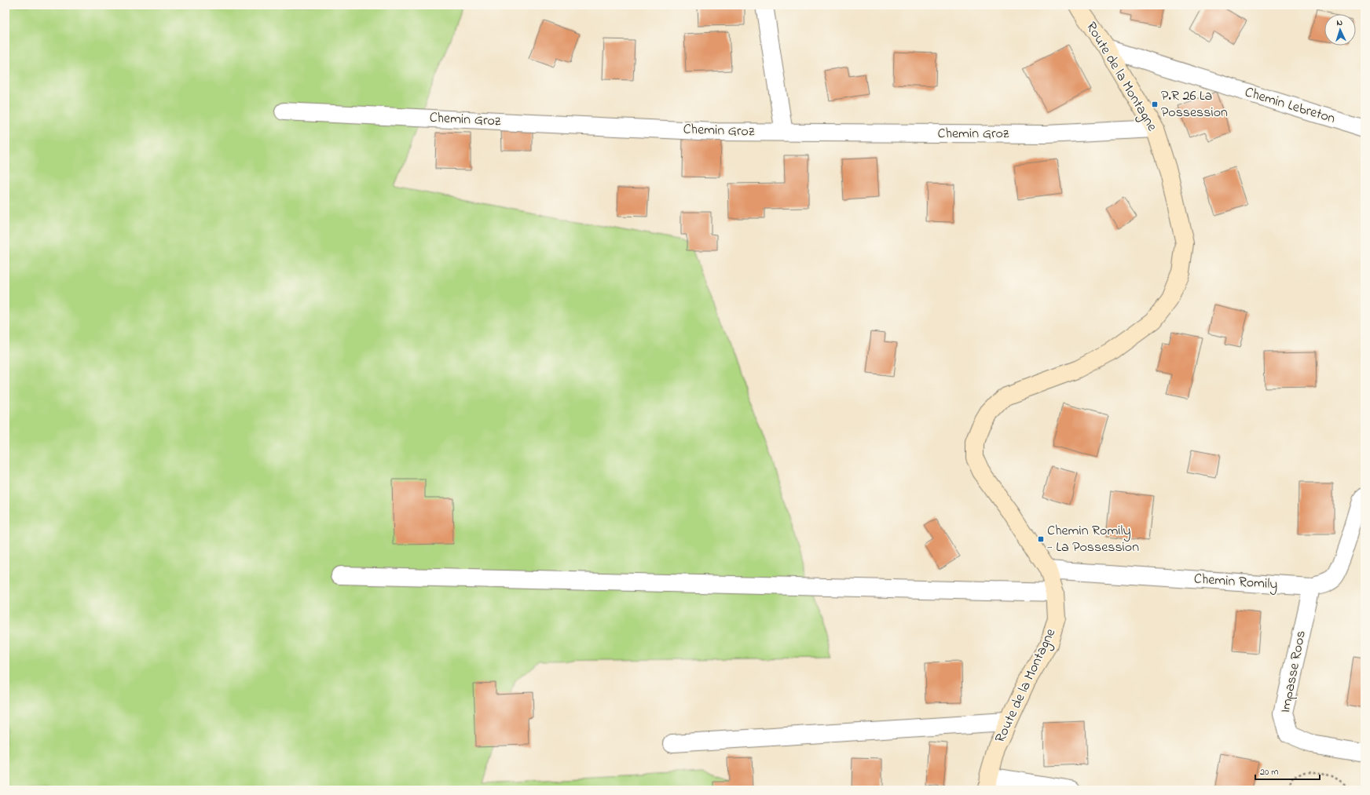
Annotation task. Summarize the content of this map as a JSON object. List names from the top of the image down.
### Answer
{
  "streets": {
    "main road": ["Route de la Montagne"],
    "street": [
      "Chemin Lebreton",
      "Chemin Groz",
      "Chemin Romily",
      "Impasse Roos"
    ]
  },
  "crossings": [
    ["Route de la Montagne", "Chemin Lebreton"],
    ["Route de la Montagne", "Chemin Groz"],
    ["Route de la Montagne", "Chemin Romily"],
    ["Chemin Romily", "Impasse Roos"]
  ],
  "places": {
    "transit": ["P.R 26 La Possession", "Chemin Romily - La Possession"]
  },
  "scale_bar": "20 m",
  "north": "top"
}
